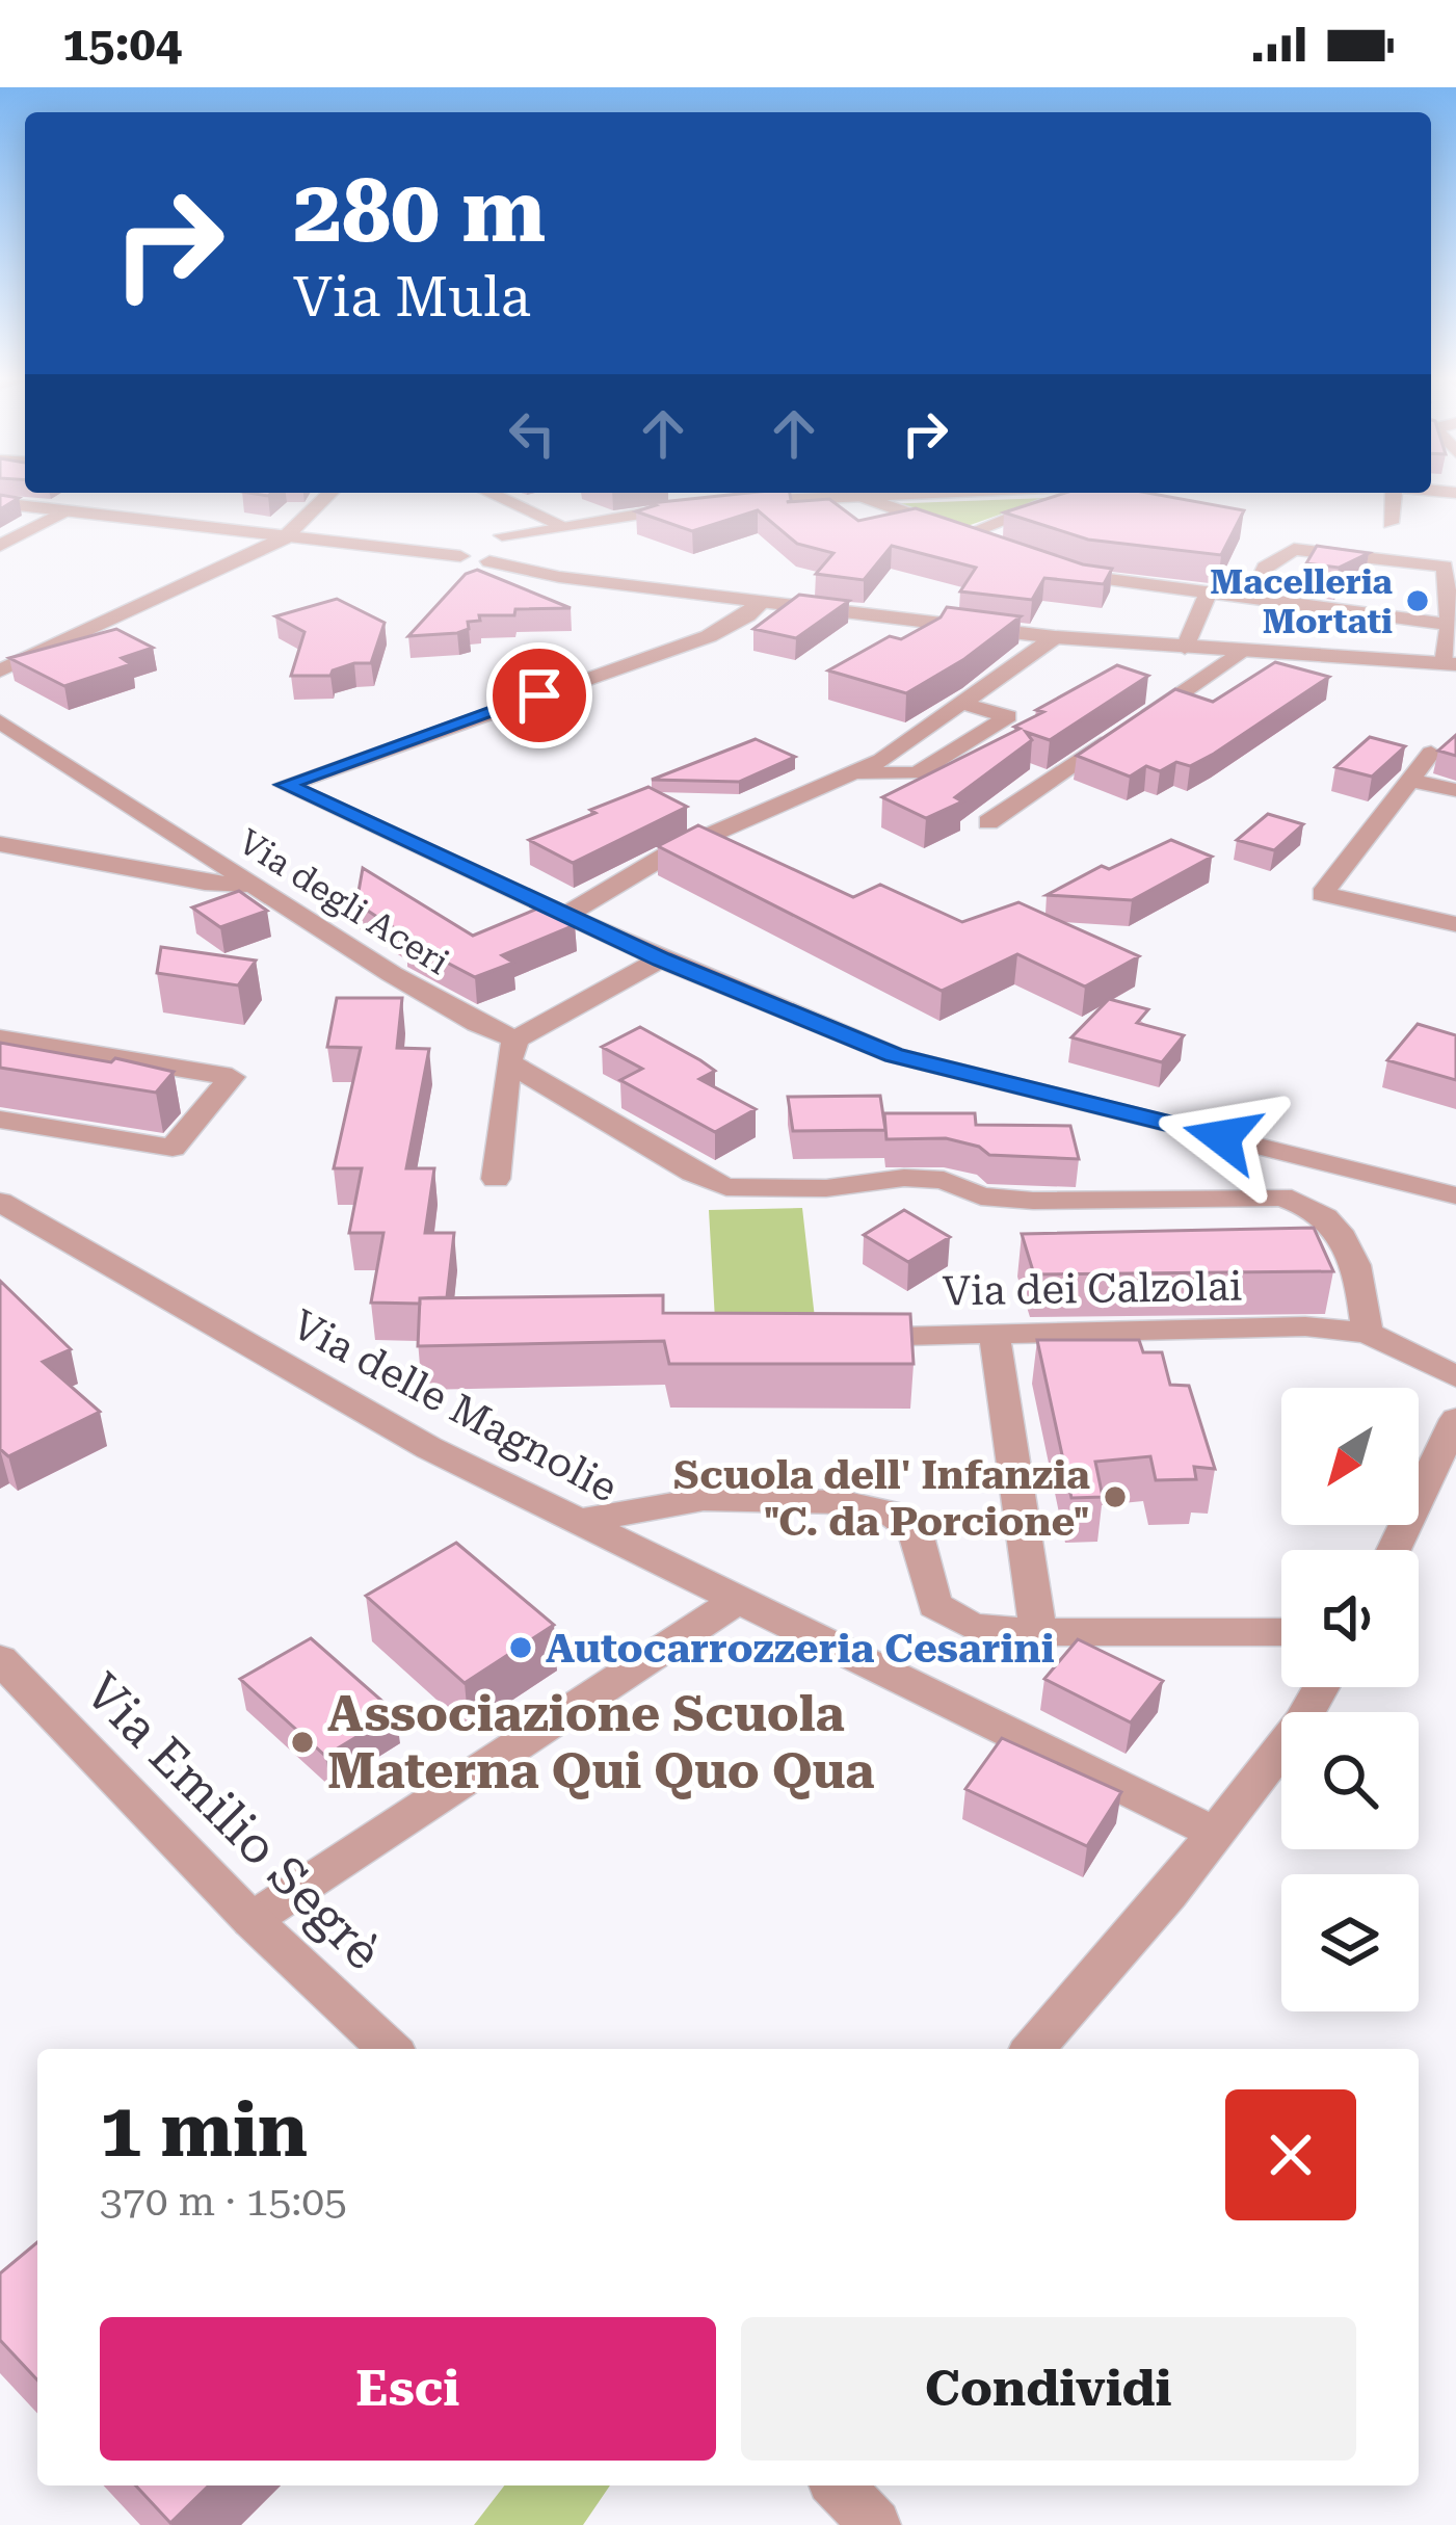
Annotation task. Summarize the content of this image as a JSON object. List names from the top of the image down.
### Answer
{
  "streets": {
    "street": [
      "Via degli Aceri",
      "Via dei Calzolai",
      "Via delle Magnolie",
      "Via Emilio Segrè"
    ]
  },
  "crossings": [
    ["Via degli Aceri", "Via dei Calzolai"]
  ],
  "places": [
    "Macelleria Mortati",
    "Scuola dell' Infanzia \"C. da Porcione\"",
    "Autocarrozzeria Cesarini",
    "Associazione Scuola Materna Qui Quo Qua"
  ],
  "north": "bottom left",
  "page": {
    "status": "15:04",
    "turn": ["280 m", "Via Mula"],
    "heading": ["1 min", "370 m · 15:05"],
    "buttons": ["Esci", "Condividi"]
  }
}
